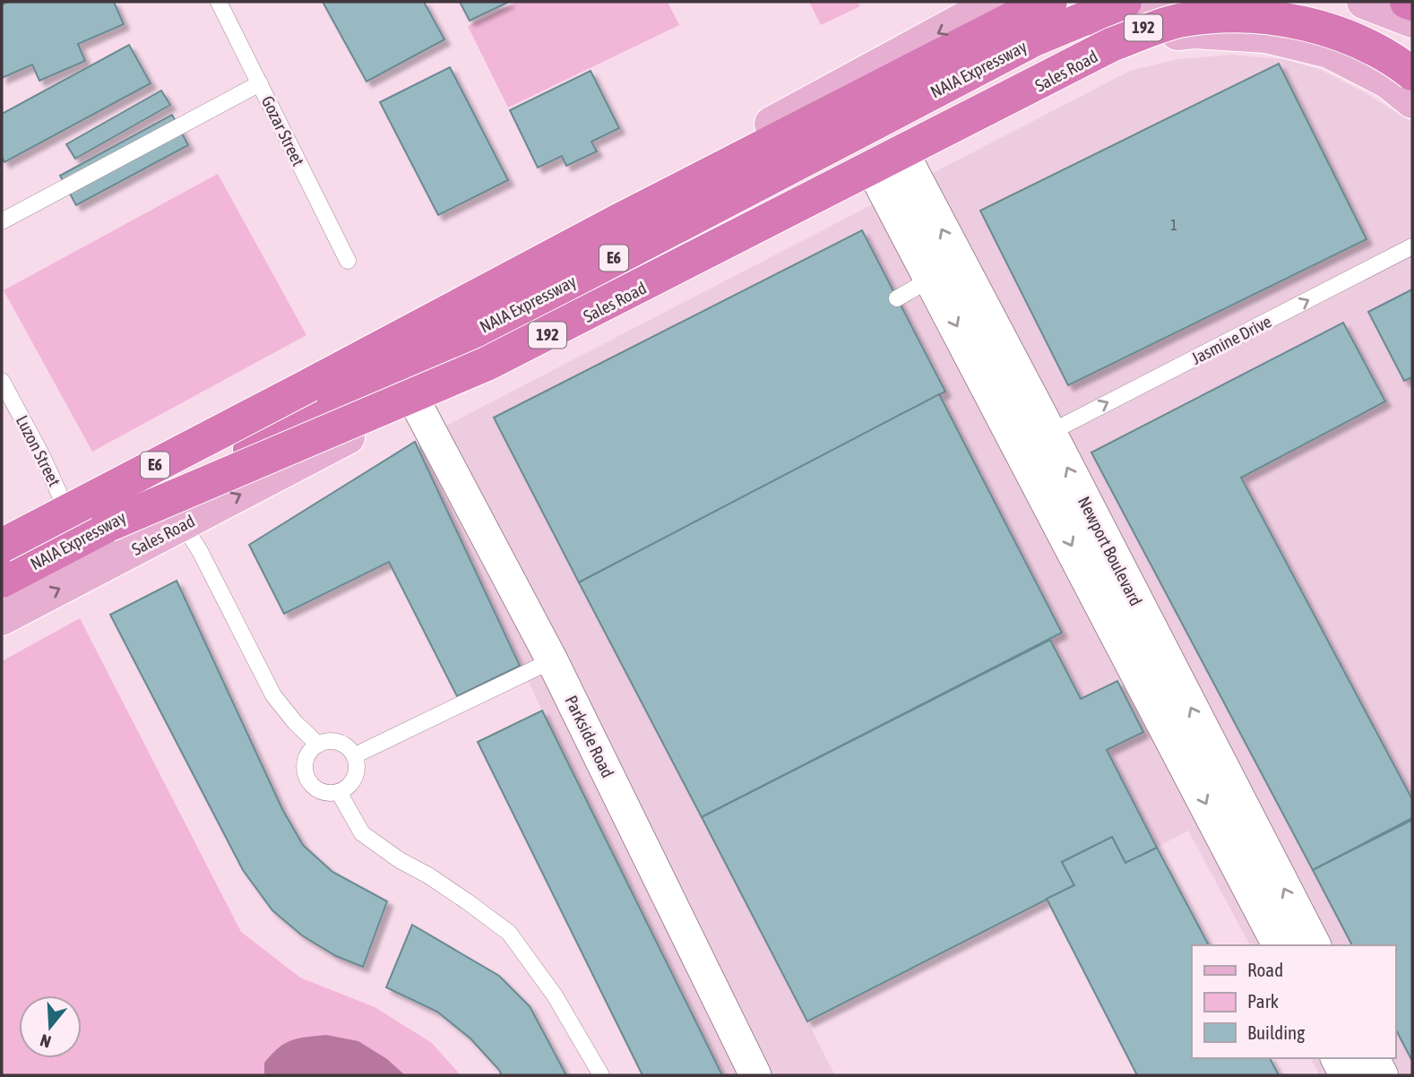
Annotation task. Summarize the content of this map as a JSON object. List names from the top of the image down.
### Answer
{
  "streets": {
    "highway": ["NAIA Expressway", "E6"],
    "main road": ["192", "Sales Road"],
    "street": ["Newport Boulevard", "Parkside Road"],
    "lane": ["Gozar Street", "Jasmine Drive", "Luzon Street"]
  },
  "crossings": [
    ["Sales Road", "Newport Boulevard"],
    ["Sales Road", "Parkside Road"],
    ["Jasmine Drive", "Newport Boulevard"]
  ],
  "one_way": ["Jasmine Drive"],
  "house_numbers": ["1"],
  "legend": ["Road", "Park", "Building"],
  "north": "bottom"
}
